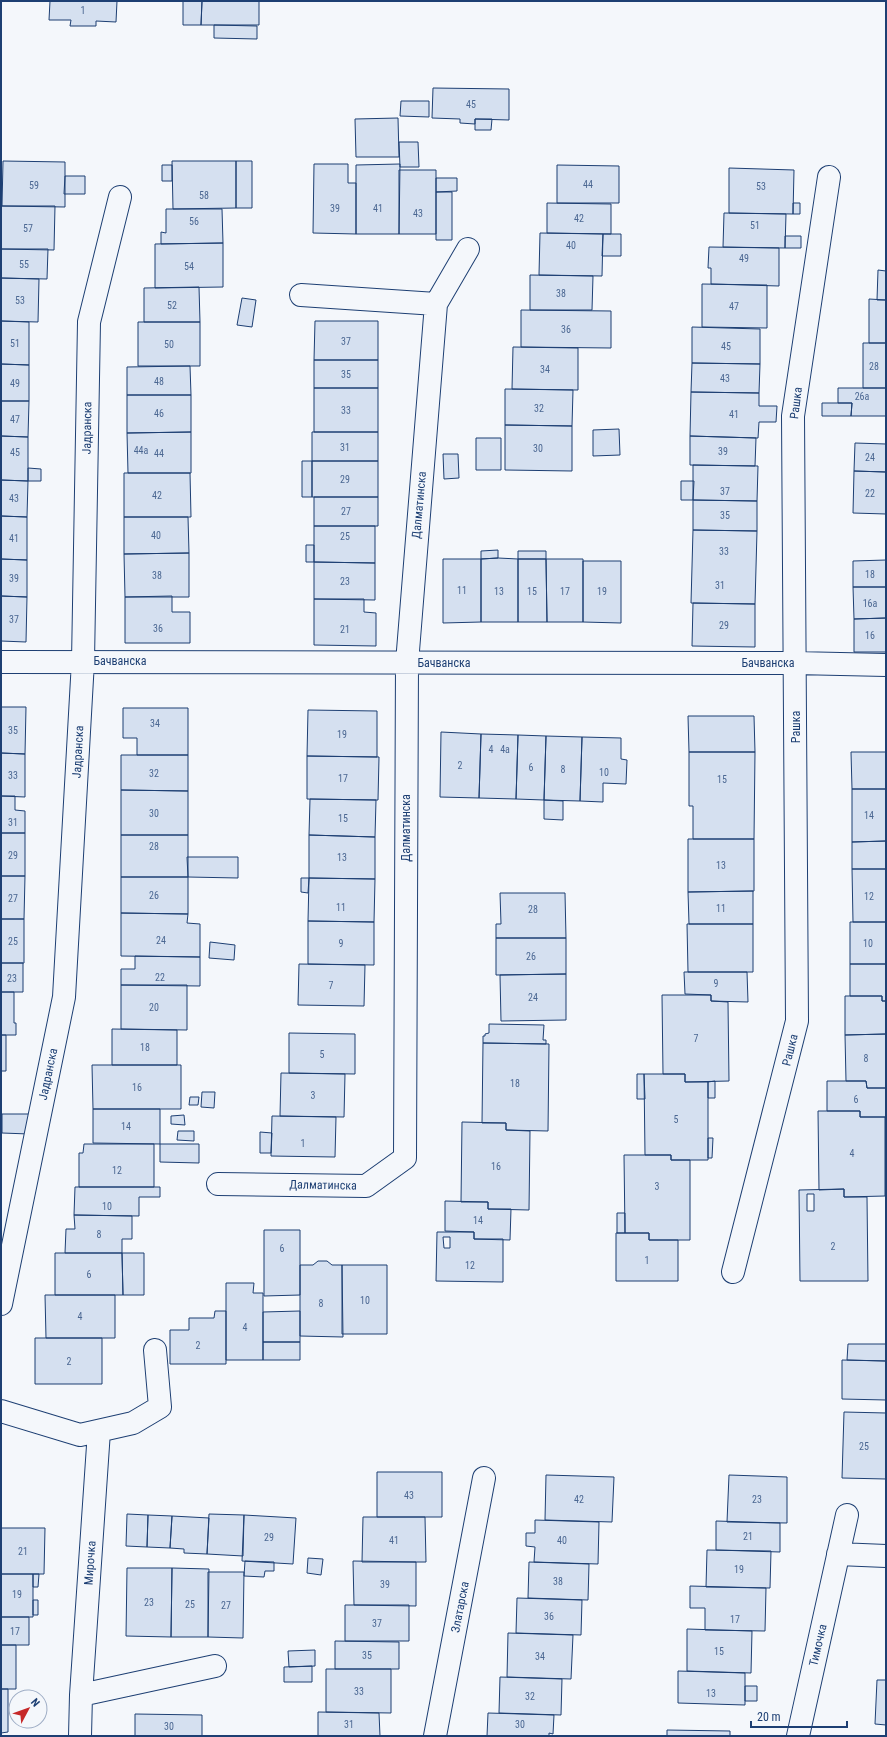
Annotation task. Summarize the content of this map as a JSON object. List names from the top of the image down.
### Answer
{
  "streets": {
    "street": [
      "Рашка",
      "Јадранска",
      "Далматинска",
      "Бачванска",
      "Мирочка",
      "Златарска",
      "Тимочка"
    ]
  },
  "crossings": [
    ["Рашка", "Бачванска"],
    ["Јадранска", "Бачванска"],
    ["Далматинска", "Бачванска"]
  ],
  "house_numbers": [
    "1",
    "45",
    "44",
    "59",
    "53",
    "58",
    "39",
    "41",
    "43",
    "42",
    "56",
    "51",
    "57",
    "40",
    "49",
    "55",
    "54",
    "38",
    "53",
    "52",
    "47",
    "36",
    "37",
    "51",
    "50",
    "45",
    "28",
    "34",
    "35",
    "43",
    "48",
    "49",
    "26a",
    "32",
    "33",
    "46",
    "41",
    "47",
    "31",
    "30",
    "44a",
    "39",
    "45",
    "44",
    "24",
    "29",
    "37",
    "22",
    "42",
    "43",
    "27",
    "35",
    "40",
    "25",
    "41",
    "33",
    "18",
    "38",
    "39",
    "23",
    "31",
    "11",
    "13",
    "15",
    "17",
    "19",
    "16a",
    "37",
    "29",
    "36",
    "21",
    "16",
    "34",
    "35",
    "19",
    "4",
    "4a",
    "2",
    "6",
    "8",
    "10",
    "32",
    "33",
    "17",
    "15",
    "30",
    "14",
    "15",
    "31",
    "28",
    "29",
    "13",
    "13",
    "26",
    "12",
    "27",
    "11",
    "11",
    "28",
    "24",
    "25",
    "9",
    "10",
    "26",
    "22",
    "23",
    "9",
    "7",
    "24",
    "20",
    "7",
    "18",
    "5",
    "8",
    "18",
    "16",
    "3",
    "6",
    "5",
    "14",
    "1",
    "4",
    "16",
    "12",
    "3",
    "10",
    "14",
    "8",
    "2",
    "6",
    "1",
    "12",
    "6",
    "10",
    "8",
    "4",
    "4",
    "2",
    "2",
    "25",
    "43",
    "42",
    "23",
    "21",
    "29",
    "41",
    "40",
    "21",
    "19",
    "38",
    "39",
    "19",
    "23",
    "25",
    "27",
    "36",
    "17",
    "37",
    "17",
    "15",
    "35",
    "34",
    "33",
    "13",
    "32",
    "31",
    "30",
    "30"
  ],
  "scale_bar": "20 m",
  "north": "top right"
}
